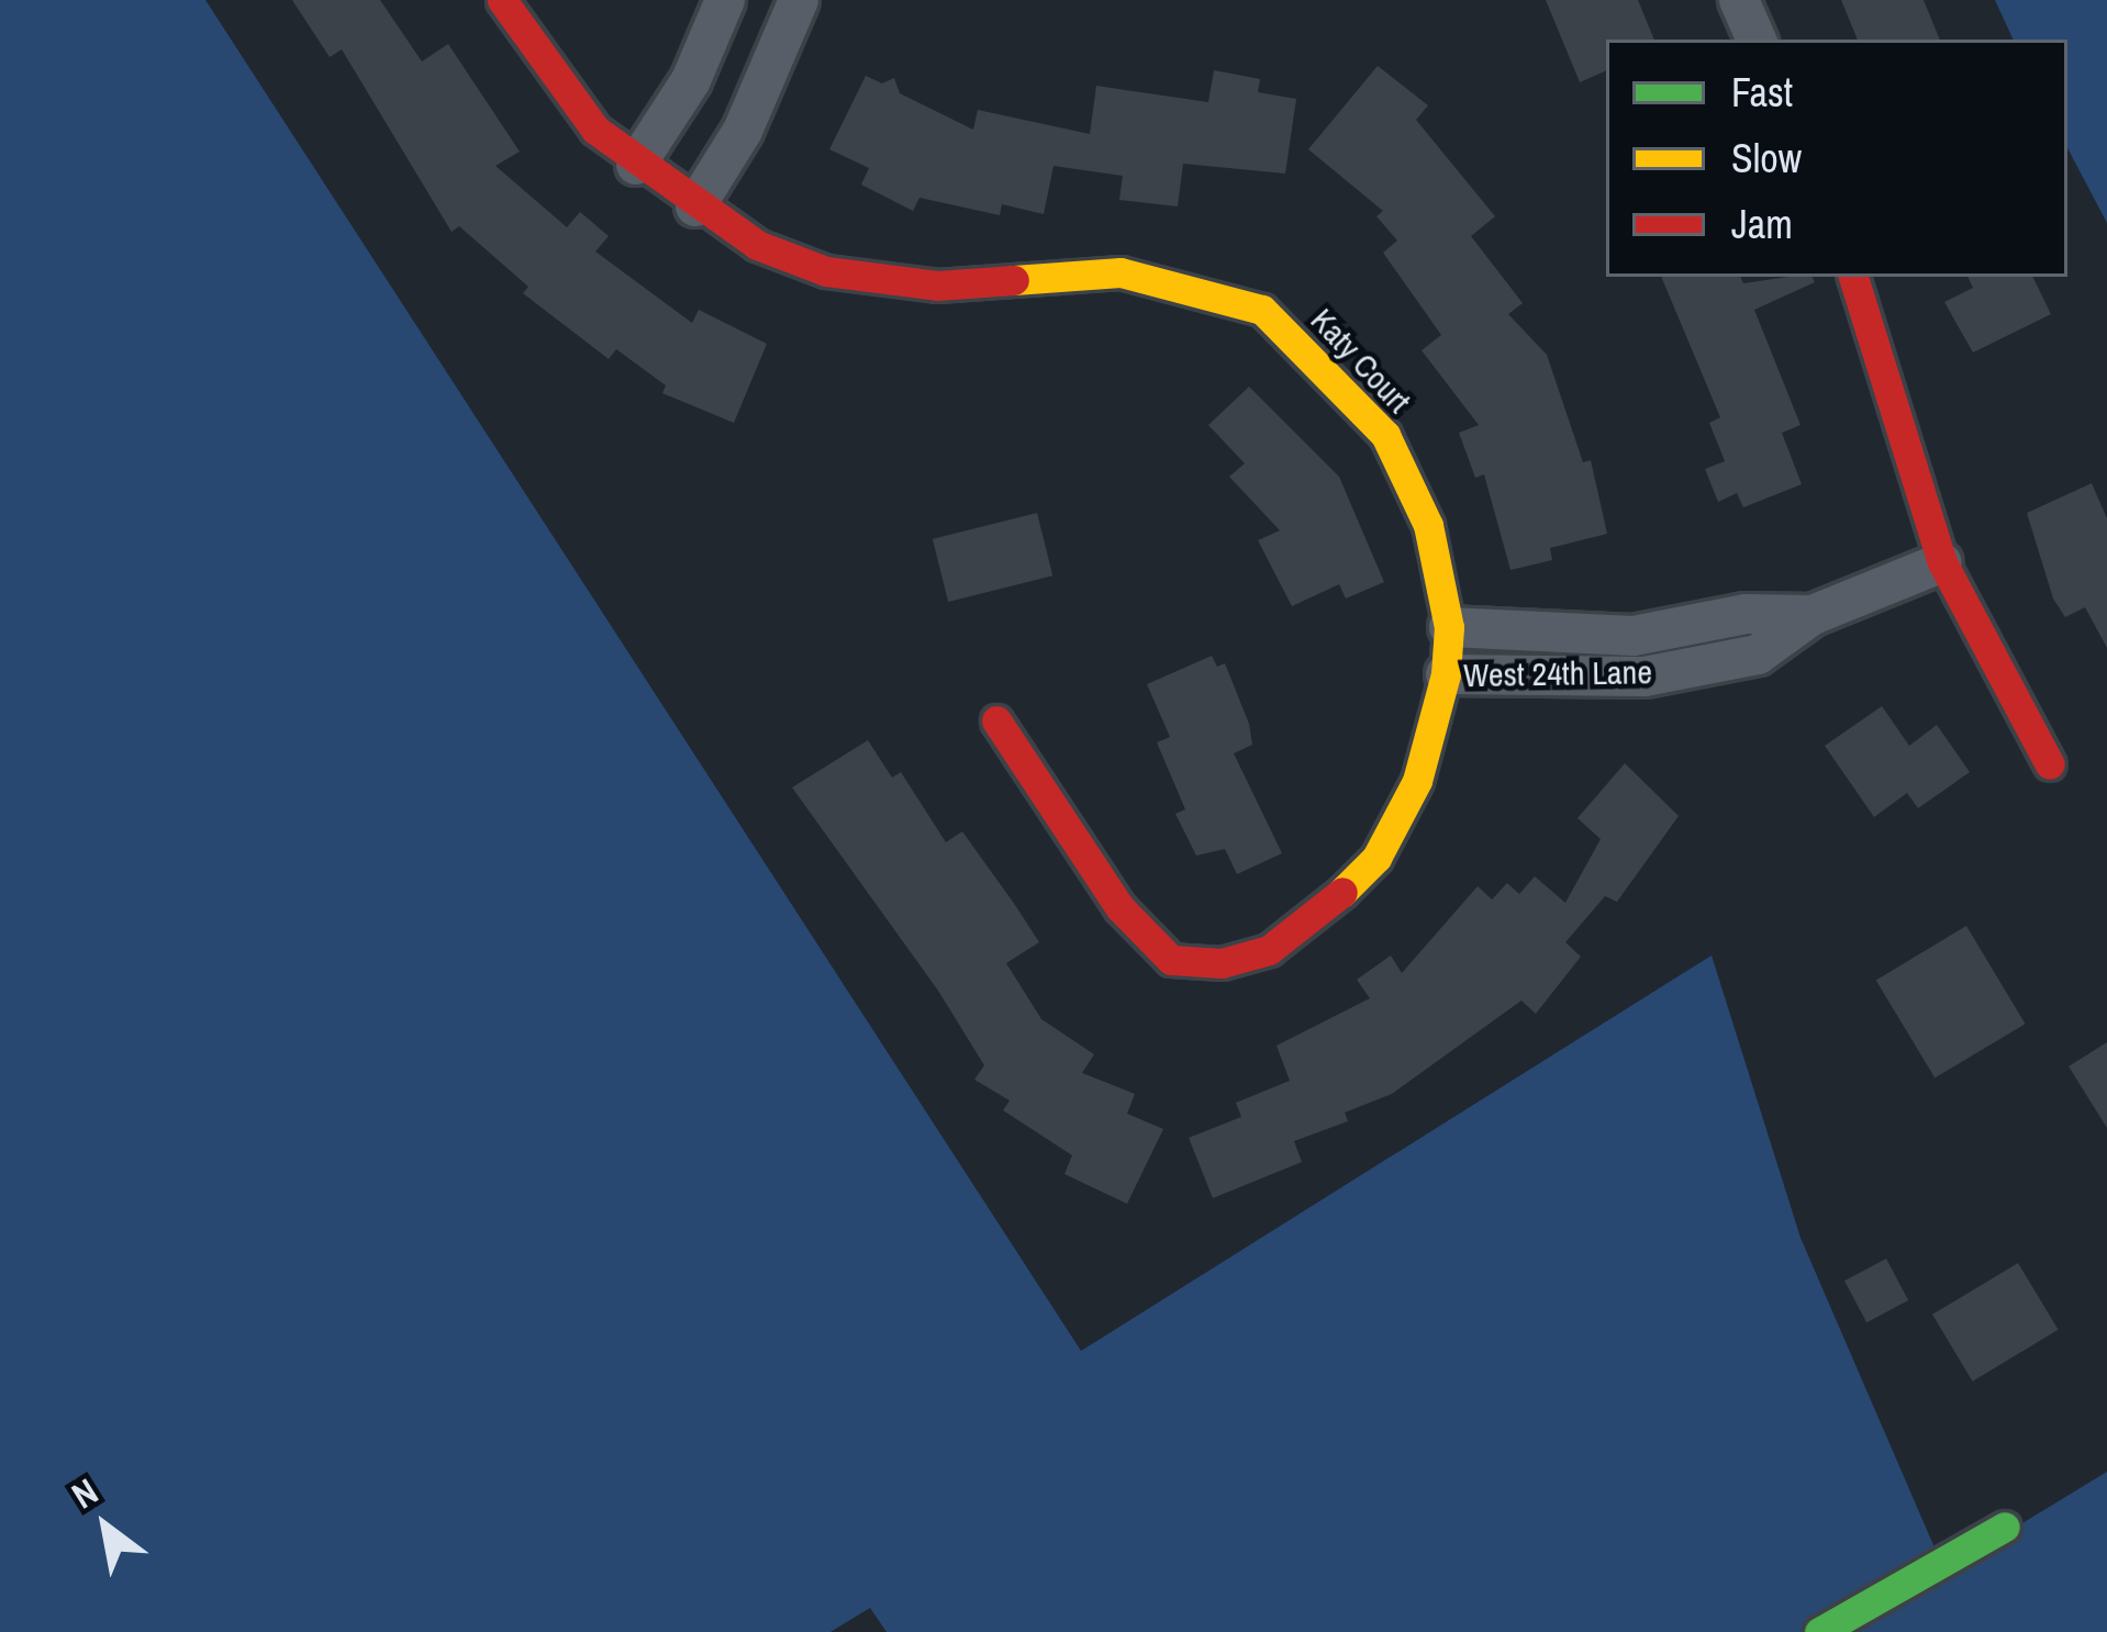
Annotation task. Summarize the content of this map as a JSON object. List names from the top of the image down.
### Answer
{
  "streets": {
    "street": ["Katy Court", "West 24th Lane"]
  },
  "crossings": [
    ["Katy Court", "West 24th Lane"]
  ],
  "legend": ["Fast", "Slow", "Jam"],
  "north": "top left"
}
